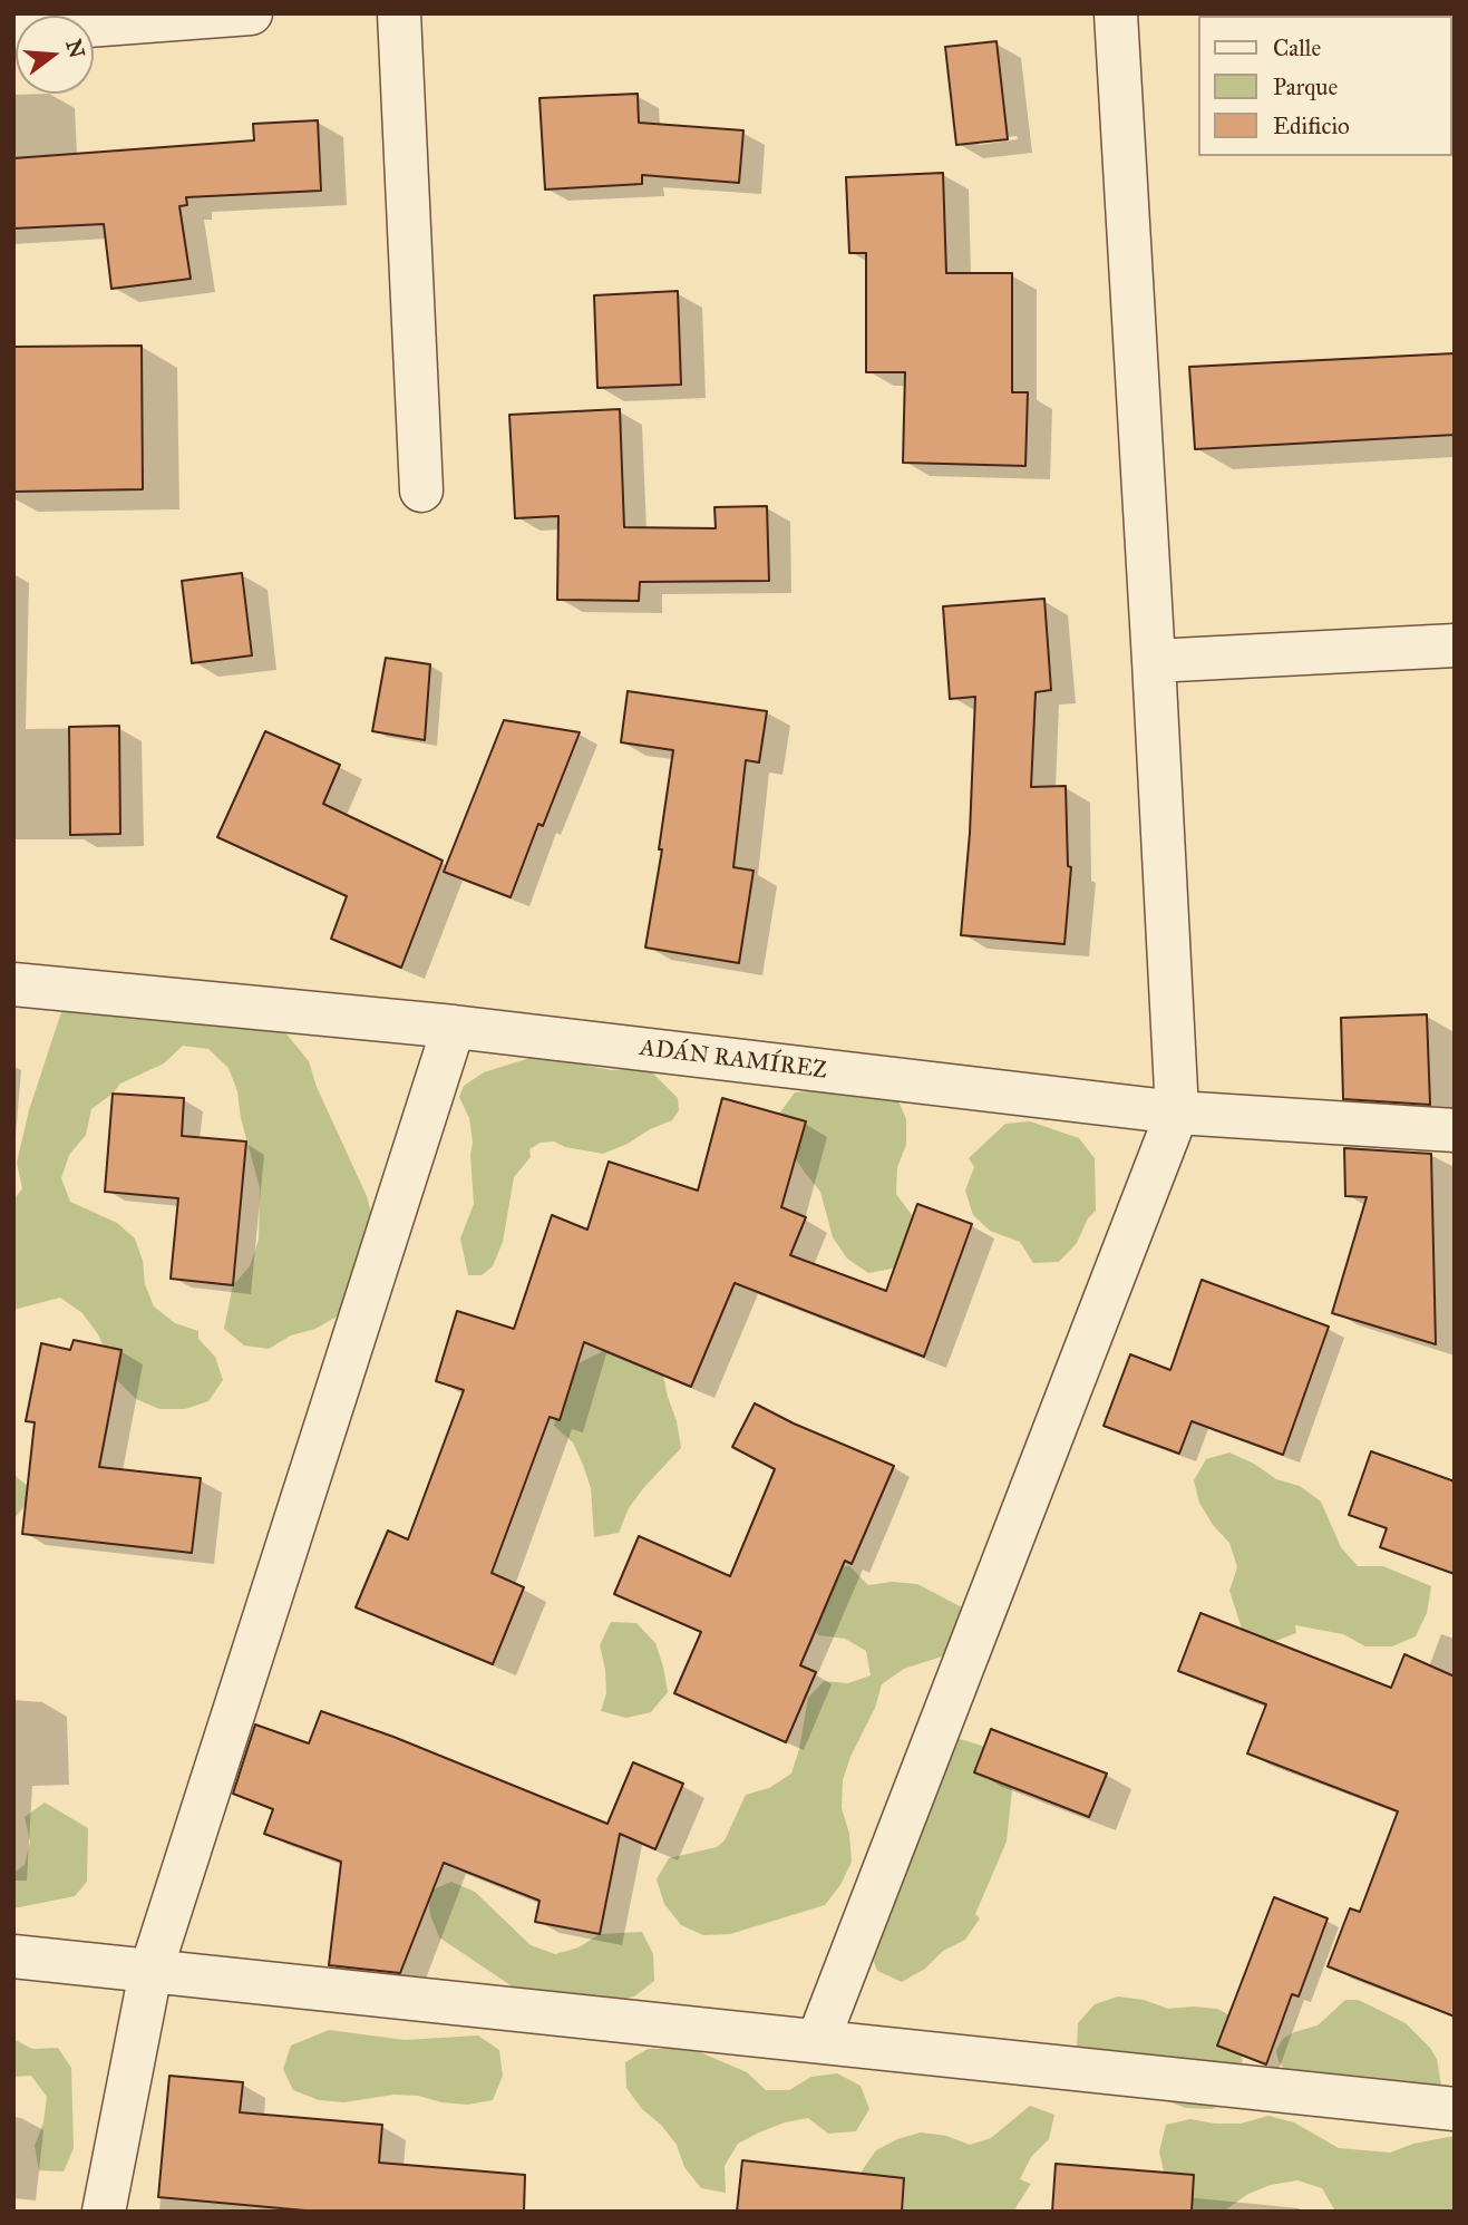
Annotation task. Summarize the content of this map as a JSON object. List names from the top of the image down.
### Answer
{
  "streets": {
    "street": ["ADÁN RAMÍREZ"]
  },
  "legend": ["Calle", "Parque", "Edificio"],
  "north": "right"
}
